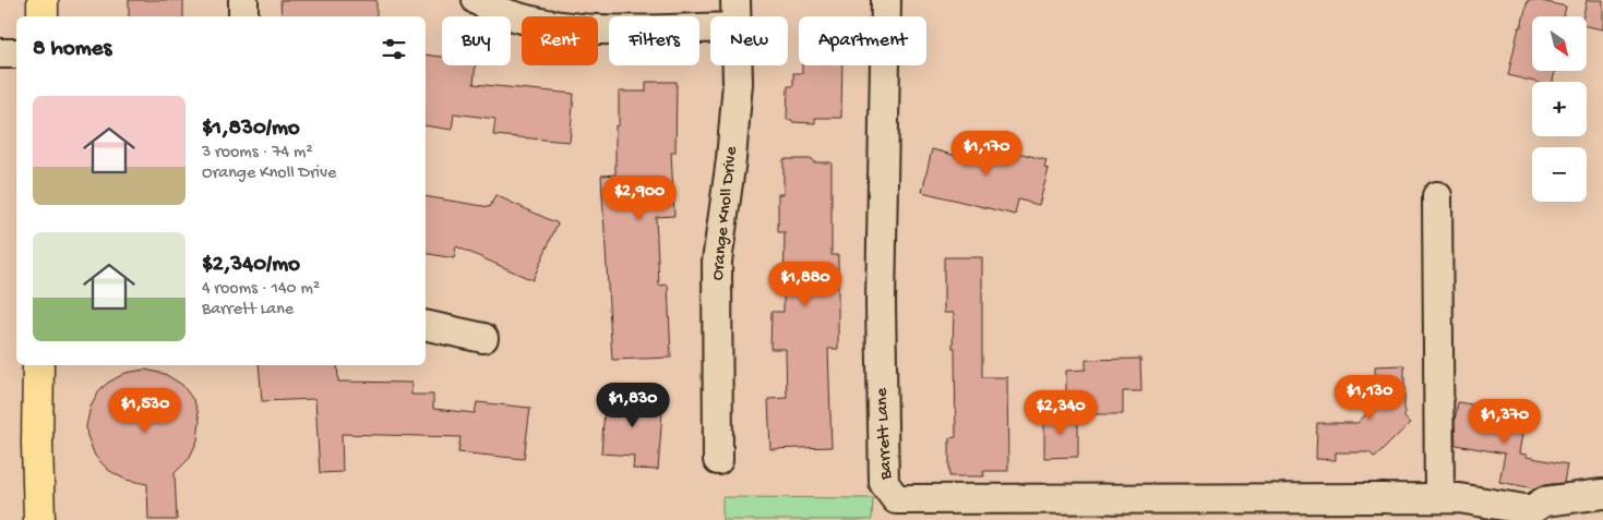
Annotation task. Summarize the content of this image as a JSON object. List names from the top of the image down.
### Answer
{
  "streets": {
    "street": ["Orange Knoll Drive", "Barrett Lane"]
  },
  "north": "bottom right",
  "page": {
    "map_buttons": ["+", "−"],
    "chip": [
      "Buy",
      "Rent",
      "Filters",
      "New",
      "Apartment"
    ],
    "heading": "8 homes",
    "list": [
      {
        "name": "$1,830/mo",
        "note": "3 rooms · 74 m² · Orange Knoll Drive"
      },
      {
        "name": "$2,340/mo",
        "note": "4 rooms · 140 m² · Barrett Lane"
      }
    ],
    "price": [
      "$1,170",
      "$2,900",
      "$1,880",
      "$1,130",
      "$1,830",
      "$1,530",
      "$2,340",
      "$1,370"
    ]
  }
}
